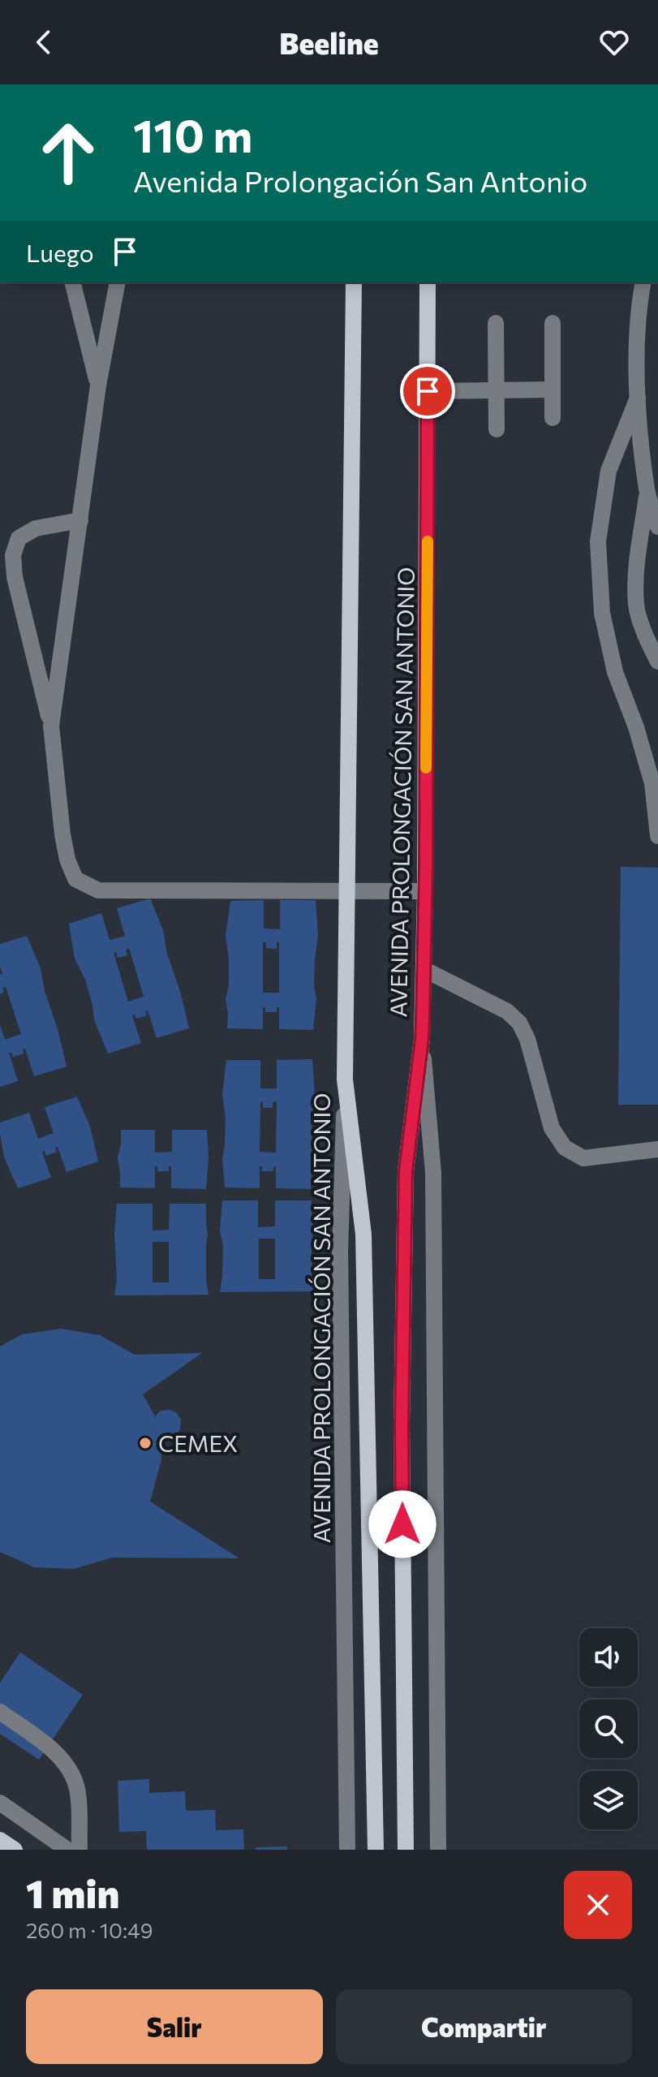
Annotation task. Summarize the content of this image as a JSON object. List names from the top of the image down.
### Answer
{
  "streets": {
    "main road": ["AVENIDA PROLONGACIÓN SAN ANTONIO"]
  },
  "places": ["CEMEX"],
  "page": {
    "header": "Beeline",
    "turn": ["110 m", "Avenida Prolongación San Antonio"],
    "then": "Luego",
    "heading": ["1 min", "260 m · 10:49"],
    "buttons": ["Salir", "Compartir"]
  }
}
